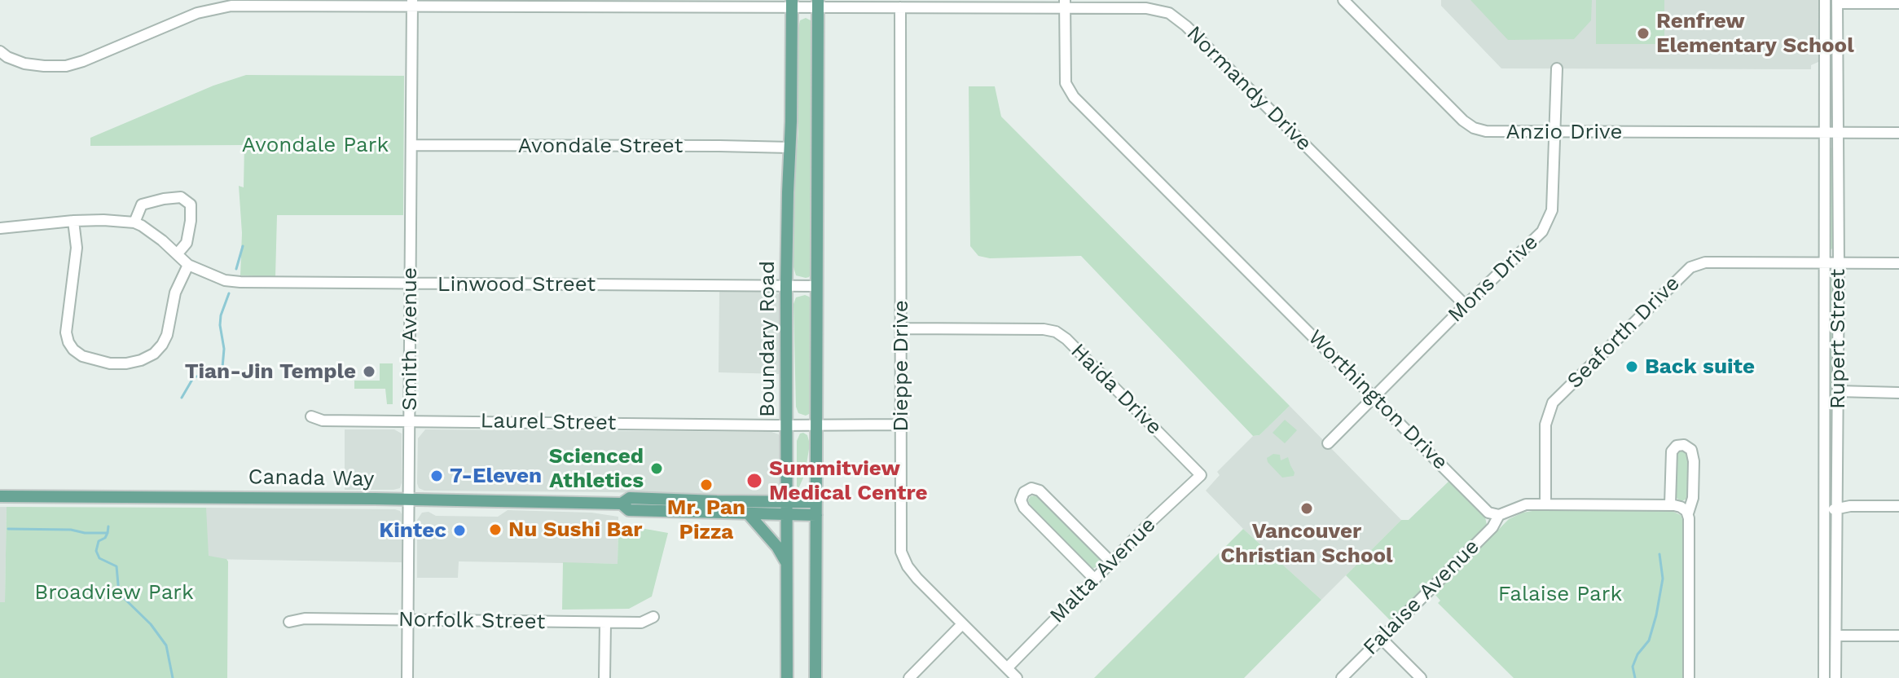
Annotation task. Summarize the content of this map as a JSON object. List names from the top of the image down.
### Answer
{
  "streets": {
    "main road": ["Boundary Road", "Canada Way"],
    "street": [
      "Normandy Drive",
      "Anzio Drive",
      "Avondale Street",
      "Mons Drive",
      "Linwood Street",
      "Seaforth Drive",
      "Smith Avenue",
      "Rupert Street",
      "Dieppe Drive",
      "Haida Drive",
      "Worthington Drive",
      "Laurel Street",
      "Malta Avenue",
      "Falaise Avenue",
      "Norfolk Street"
    ]
  },
  "crossings": [
    ["Normandy Drive", "Mons Drive"],
    ["Normandy Drive", "Smith Avenue"],
    ["Normandy Drive", "Boundary Road"],
    ["Normandy Drive", "Dieppe Drive"],
    ["Normandy Drive", "Worthington Drive"],
    ["Anzio Drive", "Mons Drive"],
    ["Anzio Drive", "Rupert Street"],
    ["Avondale Street", "Smith Avenue"],
    ["Avondale Street", "Boundary Road"],
    ["Mons Drive", "Worthington Drive"],
    ["Linwood Street", "Smith Avenue"],
    ["Linwood Street", "Boundary Road"],
    ["Seaforth Drive", "Rupert Street"],
    ["Smith Avenue", "Laurel Street"],
    ["Smith Avenue", "Canada Way"],
    ["Smith Avenue", "Norfolk Street"],
    ["Boundary Road", "Laurel Street"],
    ["Boundary Road", "Canada Way"],
    ["Dieppe Drive", "Haida Drive"],
    ["Dieppe Drive", "Laurel Street"],
    ["Dieppe Drive", "Malta Avenue"],
    ["Haida Drive", "Malta Avenue"],
    ["Worthington Drive", "Falaise Avenue"]
  ],
  "parks": ["Avondale Park", "Broadview Park", "Falaise Park"],
  "places": [
    "Renfrew Elementary School",
    "Back suite",
    "Tian-Jin Temple",
    "Scienced Athletics",
    "7-Eleven",
    "Summitview Medical Centre",
    "Mr. Pan Pizza",
    "Vancouver Christian School",
    "Nu Sushi Bar",
    "Kintec"
  ]
}
